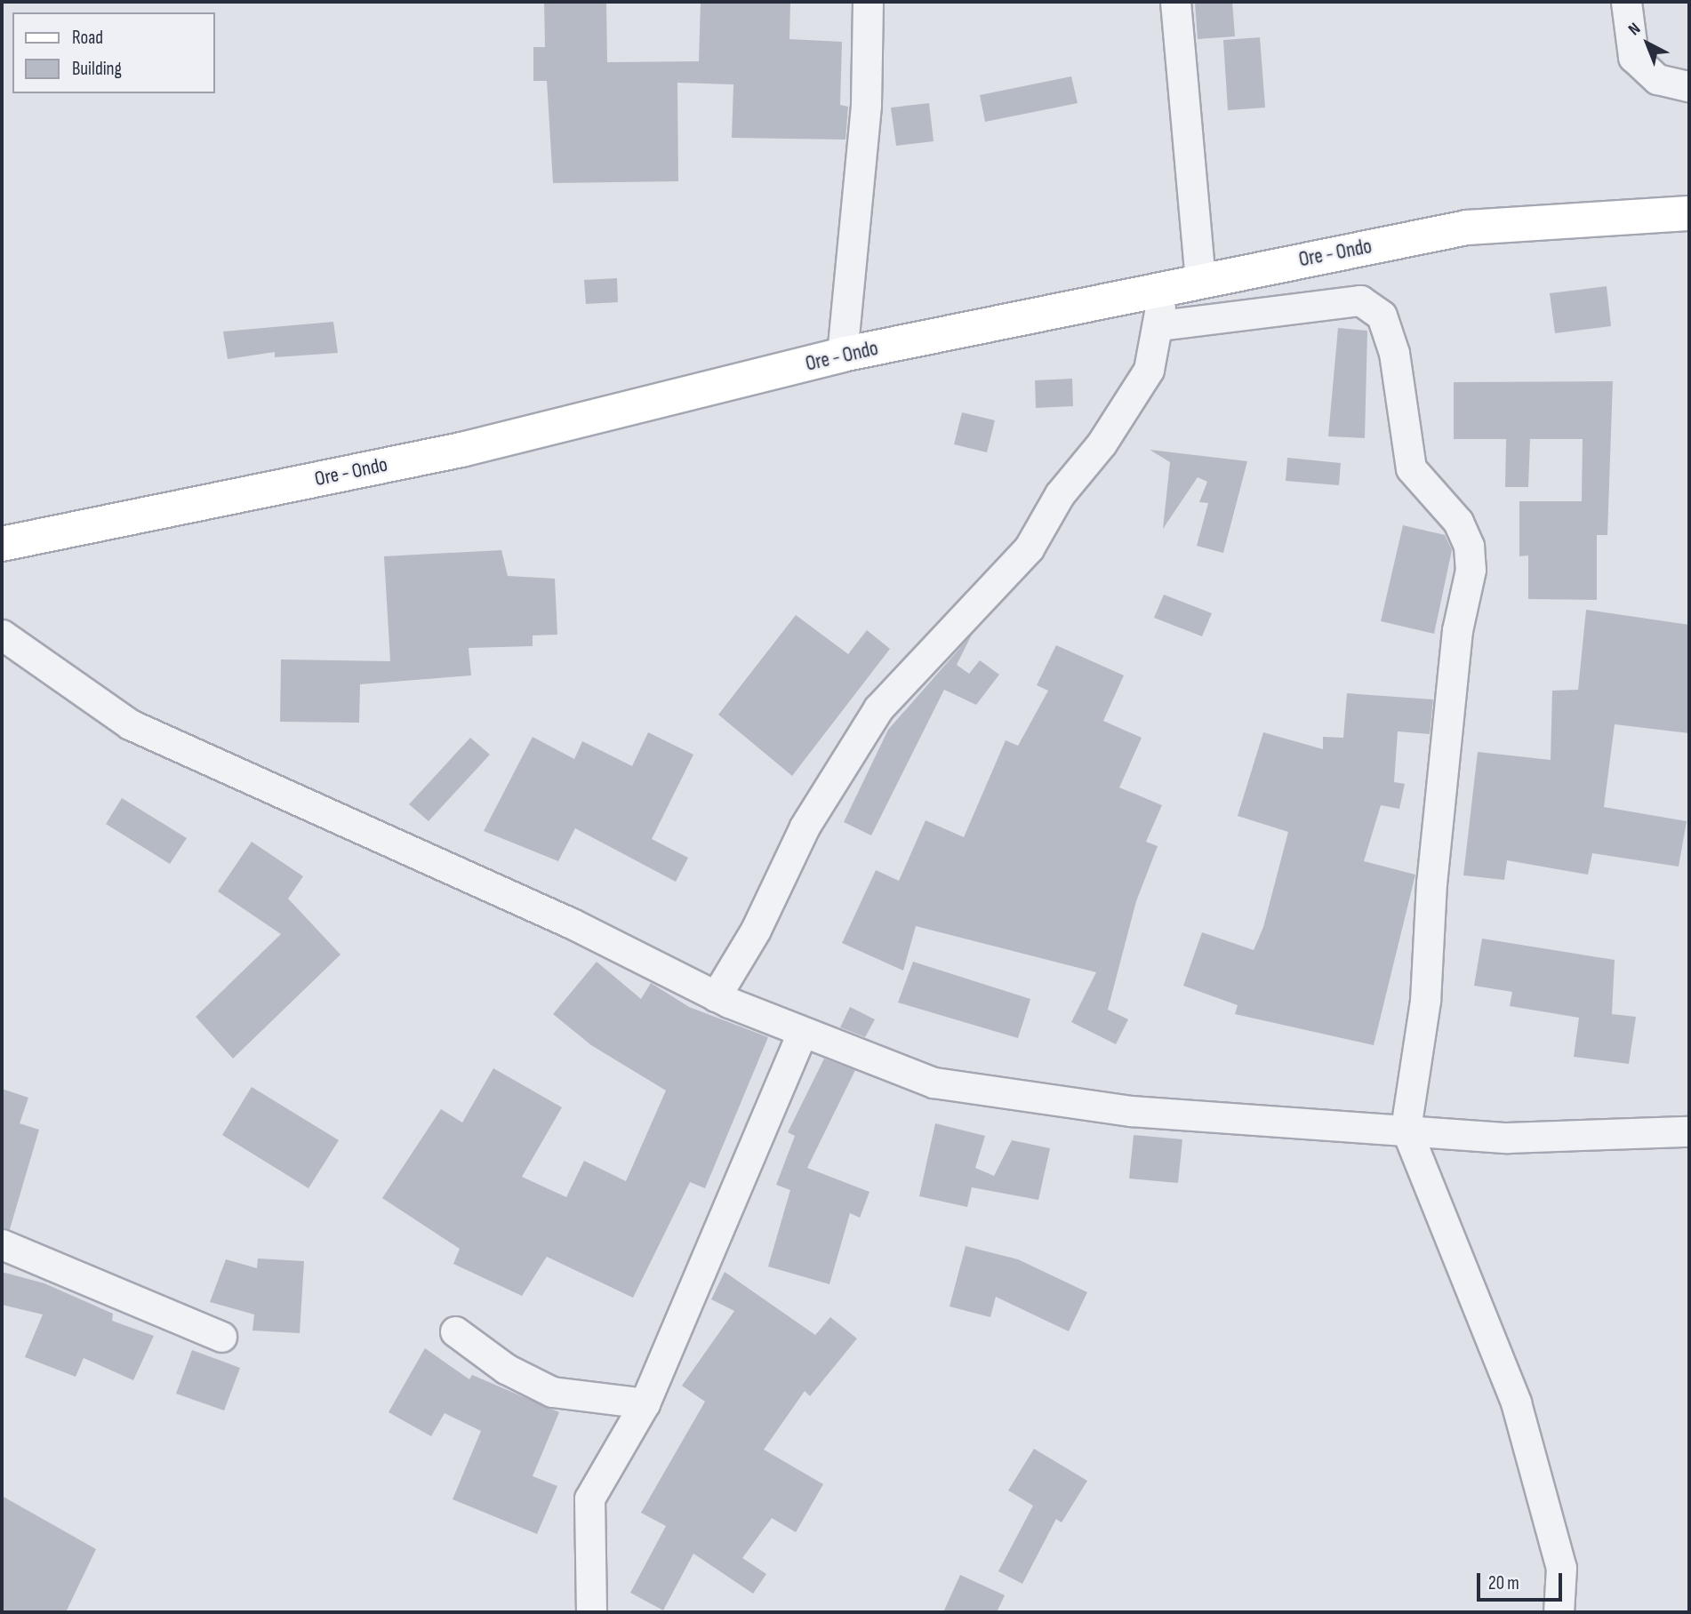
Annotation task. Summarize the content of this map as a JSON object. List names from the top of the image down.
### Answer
{
  "streets": {
    "main road": ["Ore - Ondo"]
  },
  "legend": ["Road", "Building"],
  "scale_bar": "20 m",
  "north": "top left"
}
